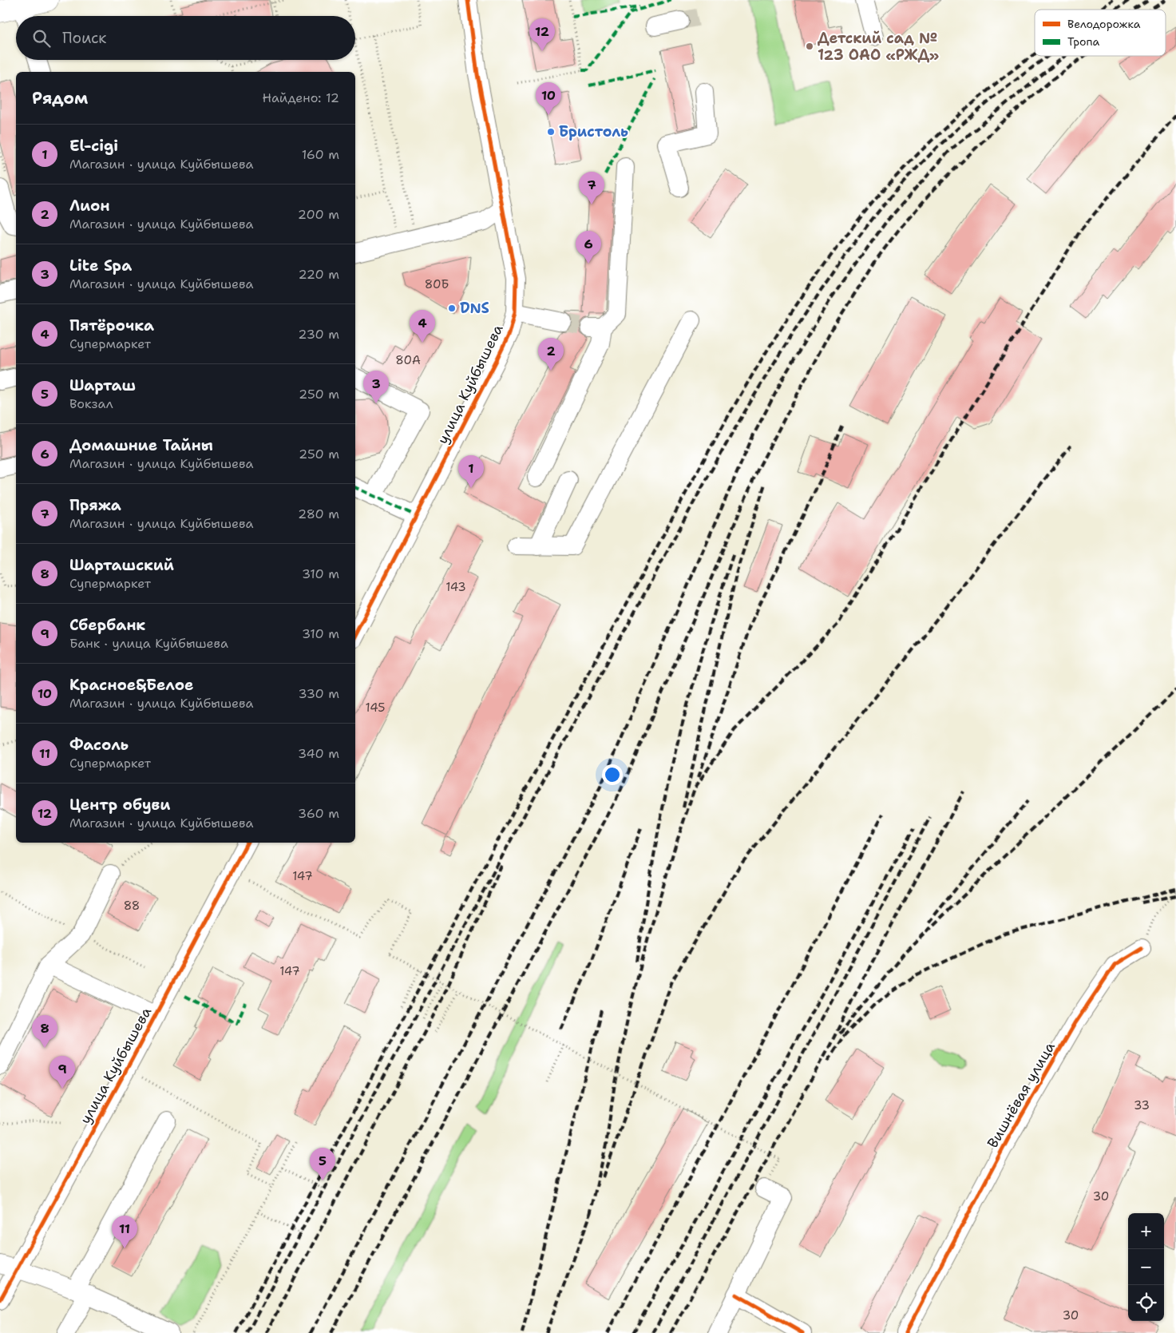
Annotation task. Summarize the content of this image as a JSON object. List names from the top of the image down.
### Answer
{
  "streets": {
    "street": ["улица Куйбышева", "Вишнёвая улица"]
  },
  "places": ["Детский сад № 123 ОАО «РЖД»", "Бристоль", "DNS"],
  "house_numbers": [
    "80Б",
    "80А",
    "143",
    "145",
    "147",
    "88",
    "147",
    "33",
    "30",
    "30"
  ],
  "legend": ["Велодорожка", "Тропа"],
  "page": {
    "search": "Поиск",
    "pins": [
      "12",
      "10",
      "7",
      "6",
      "4",
      "2",
      "3",
      "1",
      "8",
      "9",
      "5",
      "11"
    ],
    "heading": ["Рядом", "Найдено: 12"],
    "list": [
      {
        "mark": "1",
        "name": "El-cigi",
        "note": "Магазин · улица Куйбышева",
        "value": "160 m"
      },
      {
        "mark": "2",
        "name": "Лион",
        "note": "Магазин · улица Куйбышева",
        "value": "200 m"
      },
      {
        "mark": "3",
        "name": "Lite Spa",
        "note": "Магазин · улица Куйбышева",
        "value": "220 m"
      },
      {
        "mark": "4",
        "name": "Пятёрочка",
        "note": "Супермаркет",
        "value": "230 m"
      },
      {
        "mark": "5",
        "name": "Шарташ",
        "note": "Вокзал",
        "value": "250 m"
      },
      {
        "mark": "6",
        "name": "Домашние Тайны",
        "note": "Магазин · улица Куйбышева",
        "value": "250 m"
      },
      {
        "mark": "7",
        "name": "Пряжа",
        "note": "Магазин · улица Куйбышева",
        "value": "280 m"
      },
      {
        "mark": "8",
        "name": "Шарташский",
        "note": "Супермаркет",
        "value": "310 m"
      },
      {
        "mark": "9",
        "name": "Сбербанк",
        "note": "Банк · улица Куйбышева",
        "value": "310 m"
      },
      {
        "mark": "10",
        "name": "Красное&Белое",
        "note": "Магазин · улица Куйбышева",
        "value": "330 m"
      },
      {
        "mark": "11",
        "name": "Фасоль",
        "note": "Супермаркет",
        "value": "340 m"
      },
      {
        "mark": "12",
        "name": "Центр обуви",
        "note": "Магазин · улица Куйбышева",
        "value": "360 m"
      }
    ],
    "map_buttons": ["+", "−"]
  }
}
